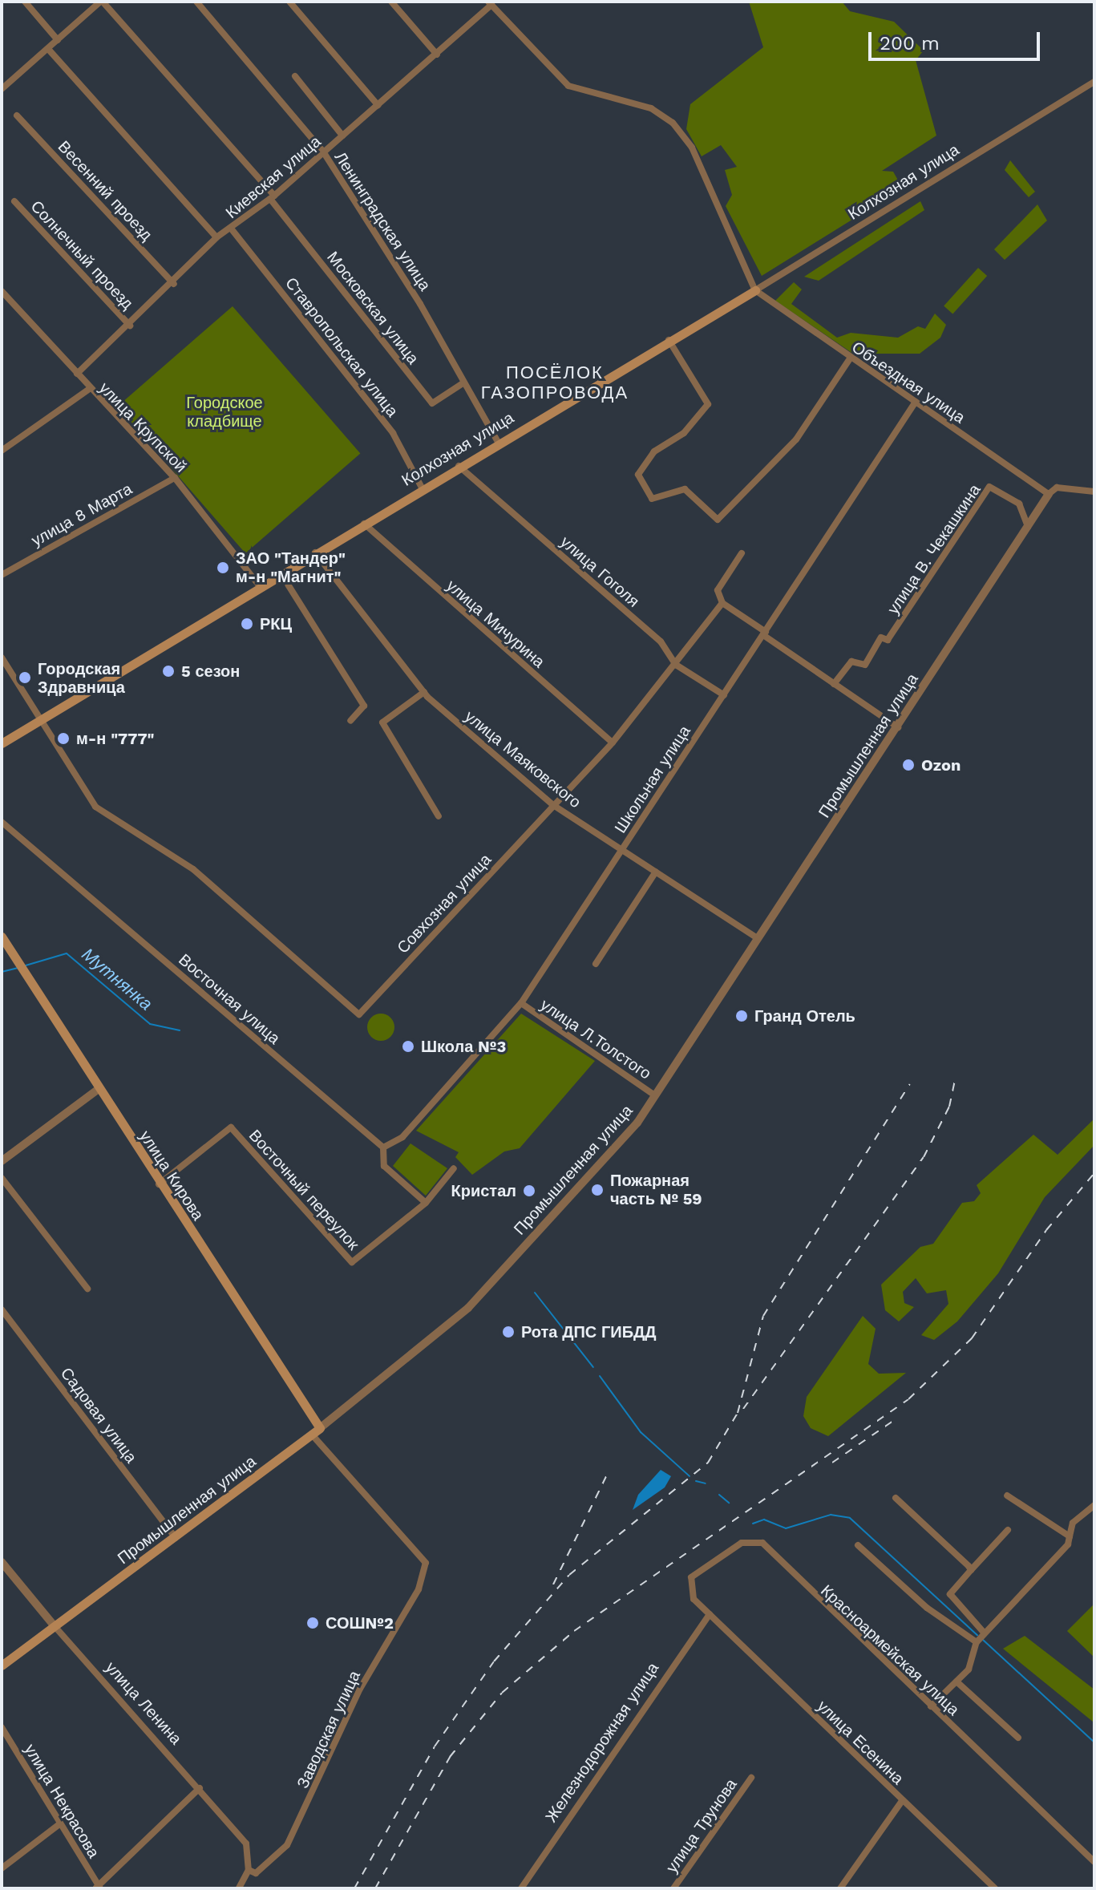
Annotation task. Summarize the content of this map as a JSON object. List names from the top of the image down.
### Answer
{
  "streets": {
    "main road": ["Колхозная улица", "Промышленная улица", "улица Кирова"],
    "street": [
      "Киевская улица",
      "Весенний проезд",
      "Ленинградская улица",
      "Солнечный проезд",
      "Московская улица",
      "Ставропольская улица",
      "Объездная улица",
      "улица Крупской",
      "улица 8 Марта",
      "улица В. Чекашкина",
      "улица Гоголя",
      "улица Мичурина",
      "улица Маяковского",
      "Школьная улица",
      "Совхозная улица",
      "Восточная улица",
      "улица Л.Толстого",
      "Восточный переулок",
      "Садовая улица",
      "Красноармейская улица",
      "улица Ленина",
      "Заводская улица",
      "Железнодорожная улица",
      "улица Есенина",
      "улица Некрасова",
      "улица Трунова"
    ]
  },
  "crossings": [
    ["Киевская улица", "Весенний проезд"],
    ["Киевская улица", "Ленинградская улица"],
    ["Киевская улица", "Солнечный проезд"],
    ["Киевская улица", "Московская улица"],
    ["Киевская улица", "Ставропольская улица"],
    ["Киевская улица", "улица Крупской"],
    ["Колхозная улица", "Ленинградская улица"],
    ["Колхозная улица", "Ставропольская улица"],
    ["Колхозная улица", "Объездная улица"],
    ["Колхозная улица", "улица Крупской"],
    ["Колхозная улица", "улица Гоголя"],
    ["Колхозная улица", "улица Мичурина"],
    ["Колхозная улица", "улица Маяковского"],
    ["Колхозная улица", "Совхозная улица"],
    ["Ленинградская улица", "Московская улица"],
    ["Объездная улица", "Промышленная улица"],
    ["Объездная улица", "Школьная улица"],
    ["улица Крупской", "улица 8 Марта"],
    ["улица В. Чекашкина", "Промышленная улица"],
    ["улица Гоголя", "Школьная улица"],
    ["улица Гоголя", "Совхозная улица"],
    ["улица Мичурина", "Совхозная улица"],
    ["Промышленная улица", "улица Маяковского"],
    ["Промышленная улица", "улица Л.Толстого"],
    ["Промышленная улица", "улица Кирова"],
    ["Промышленная улица", "Садовая улица"],
    ["Промышленная улица", "улица Ленина"],
    ["Промышленная улица", "Заводская улица"],
    ["улица Маяковского", "Школьная улица"],
    ["улица Маяковского", "Совхозная улица"],
    ["Школьная улица", "Восточная улица"],
    ["Школьная улица", "улица Л.Толстого"],
    ["Восточная улица", "Восточный переулок"],
    ["улица Кирова", "Восточный переулок"],
    ["Красноармейская улица", "Железнодорожная улица"],
    ["Красноармейская улица", "улица Есенина"],
    ["улица Ленина", "Заводская улица"],
    ["Железнодорожная улица", "улица Есенина"]
  ],
  "districts": ["ПОСЁЛОК ГАЗОПРОВОДА"],
  "water": ["Мутнянка"],
  "parks": ["Городское кладбище"],
  "places": [
    "ЗАО \"Тандер\" м-н \"Магнит\"",
    "РКЦ",
    "5 сезон",
    "Городская Здравница",
    "м-н \"777\"",
    "Ozon",
    "Гранд Отель",
    "Школа №3",
    "Пожарная часть № 59",
    "Кристал",
    "Рота ДПС ГИБДД",
    "СОШ№2"
  ],
  "scale_bar": "200 m"
}
